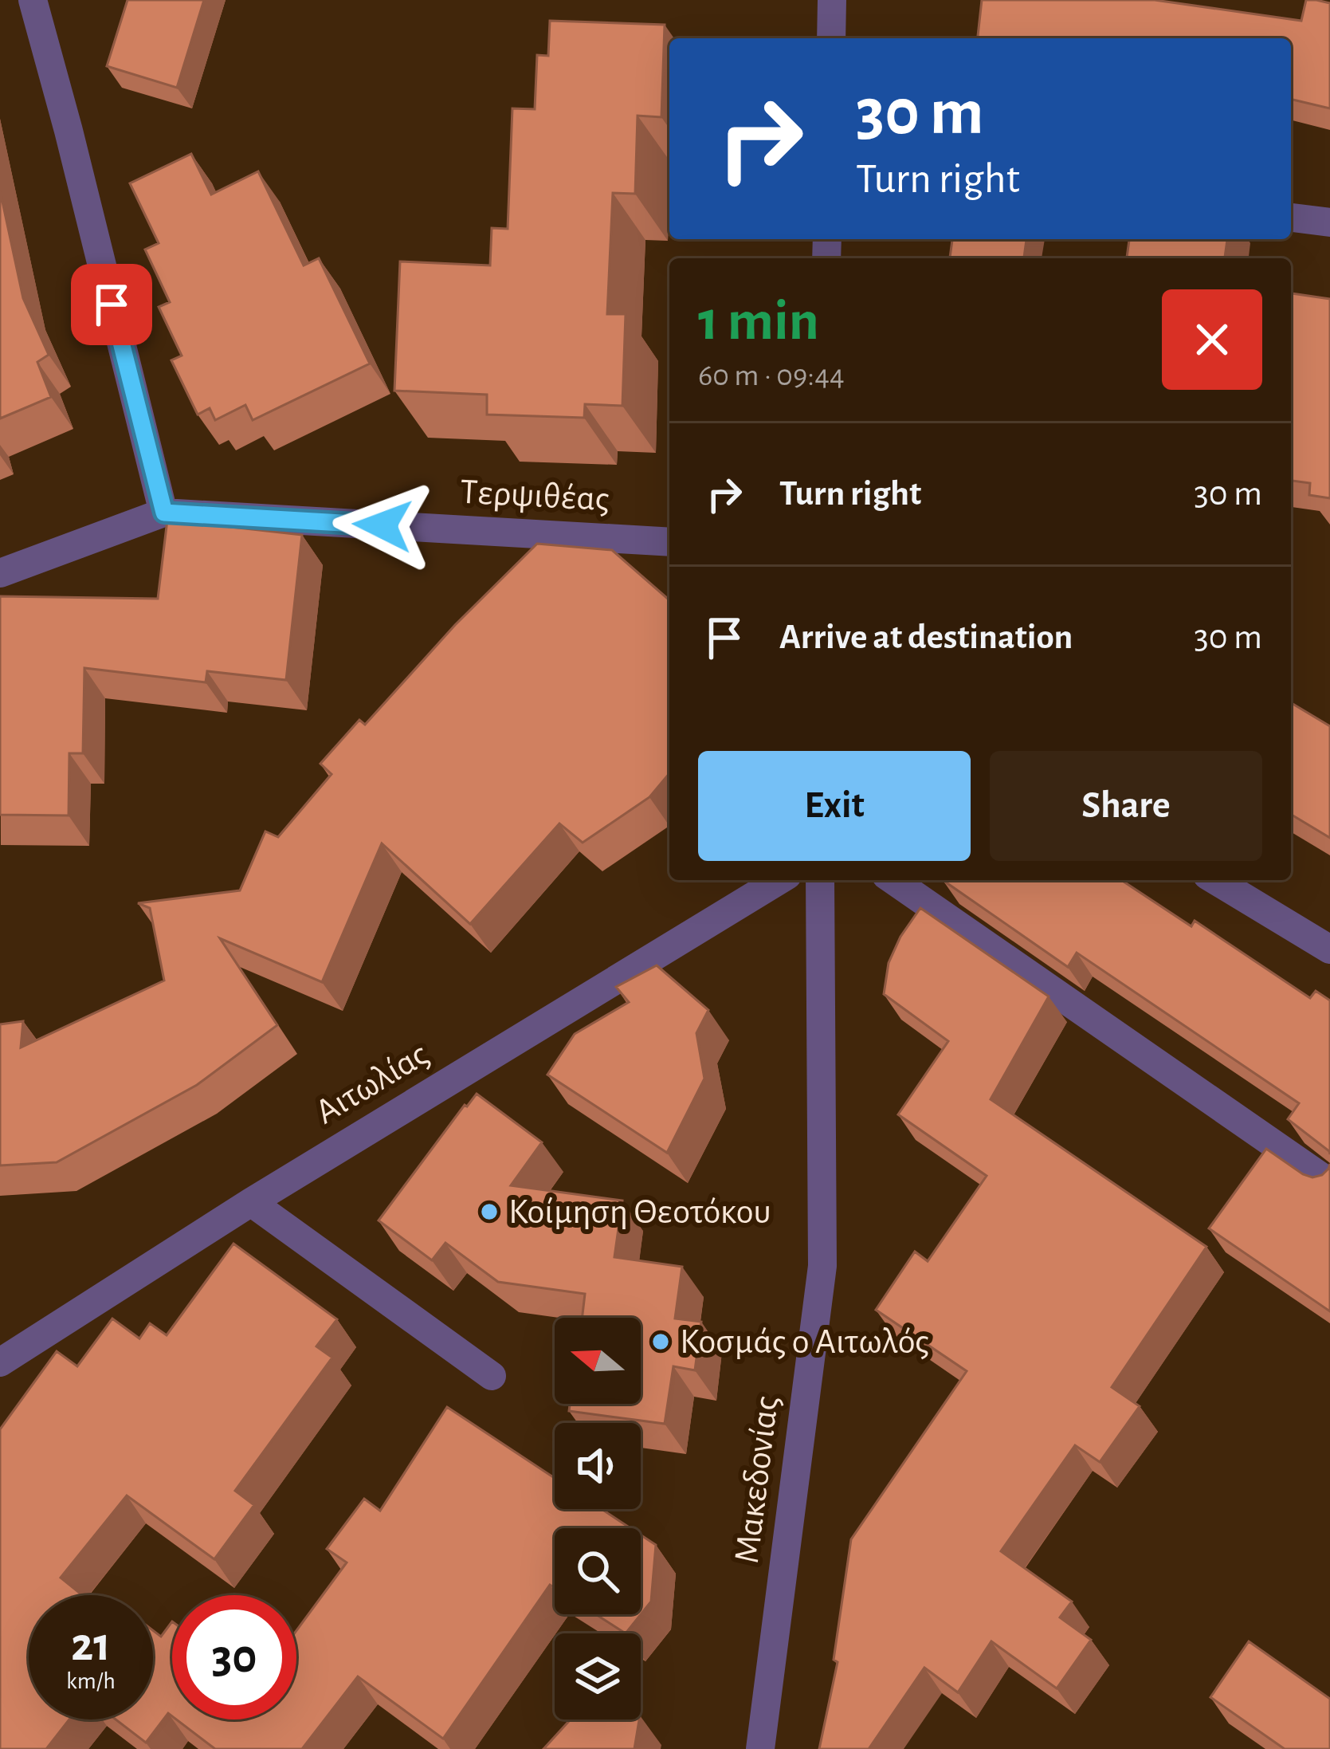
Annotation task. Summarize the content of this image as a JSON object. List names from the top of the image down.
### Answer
{
  "streets": {
    "street": ["Τερψιθέας", "Αιτωλίας", "Μακεδονίας"]
  },
  "places": ["Κοίμηση Θεοτόκου", "Κοσμάς ο Αιτωλός"],
  "north": "left",
  "page": {
    "turn": ["30 m", "Turn right"],
    "heading": ["1 min", "60 m · 09:44"],
    "list": [
      {
        "name": "Turn right",
        "value": "30 m"
      },
      {
        "name": "Arrive at destination",
        "value": "30 m"
      }
    ],
    "buttons": ["Exit", "Share"],
    "speed": "21 km/h",
    "limit": "30"
  }
}
